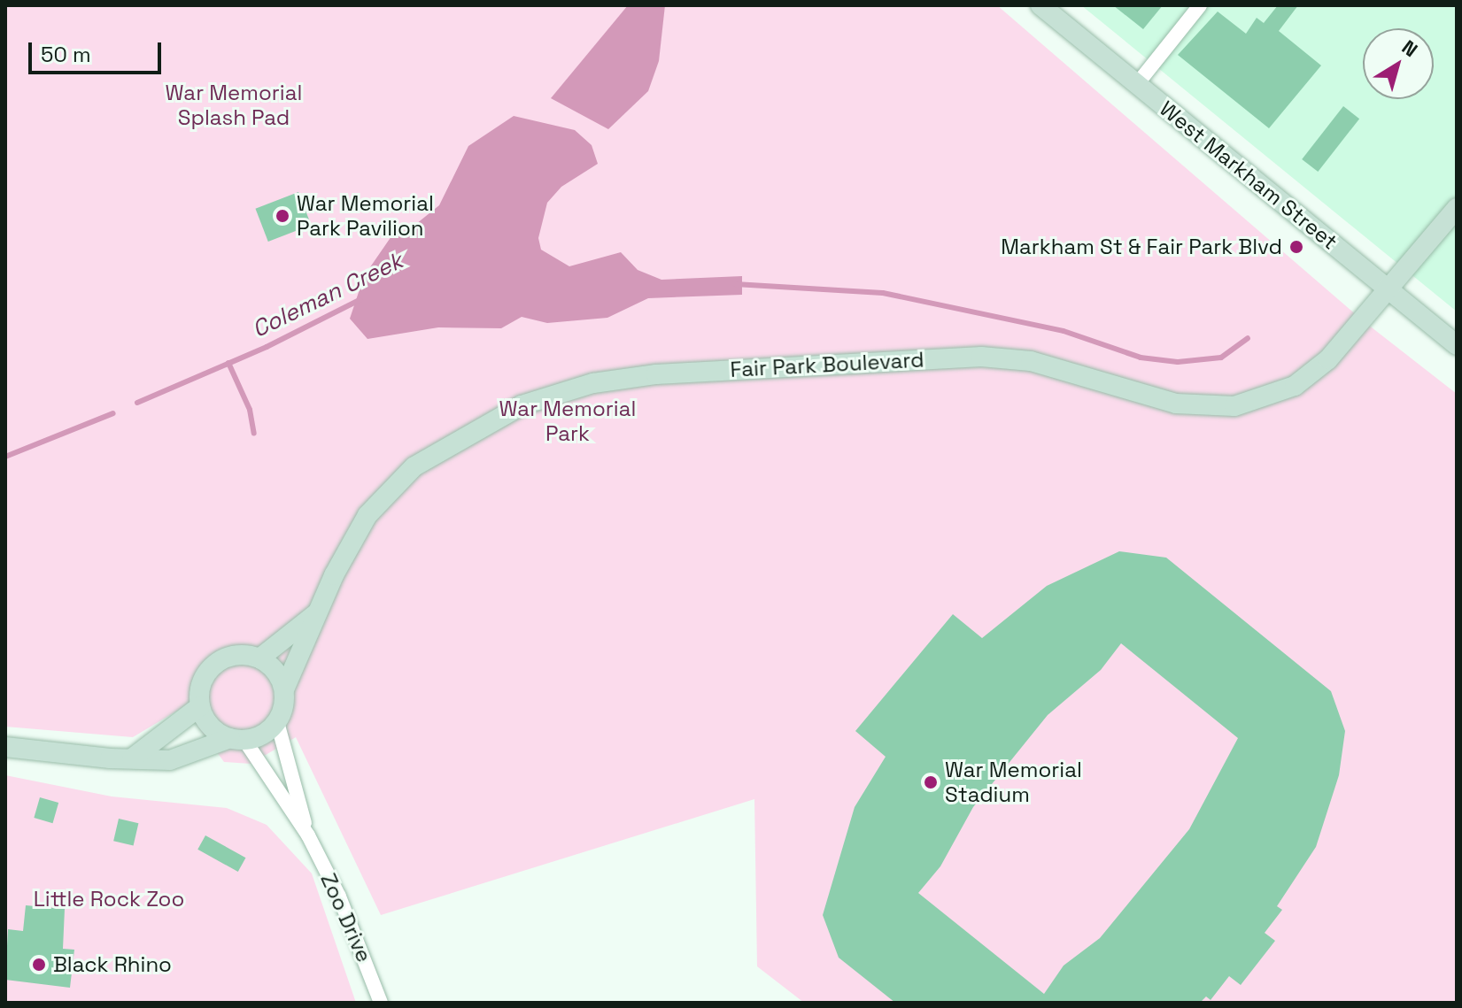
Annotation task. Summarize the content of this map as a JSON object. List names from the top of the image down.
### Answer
{
  "streets": {
    "street": ["West Markham Street", "Fair Park Boulevard", "Zoo Drive"]
  },
  "crossings": [
    ["West Markham Street", "Fair Park Boulevard"],
    ["Fair Park Boulevard", "Zoo Drive"]
  ],
  "water": ["Coleman Creek"],
  "parks": ["War Memorial Splash Pad", "War Memorial Park", "Little Rock Zoo"],
  "places": [
    "War Memorial Park Pavilion",
    "Markham St & Fair Park Blvd",
    "War Memorial Stadium",
    "Black Rhino"
  ],
  "scale_bar": "50 m",
  "north": "top right"
}
